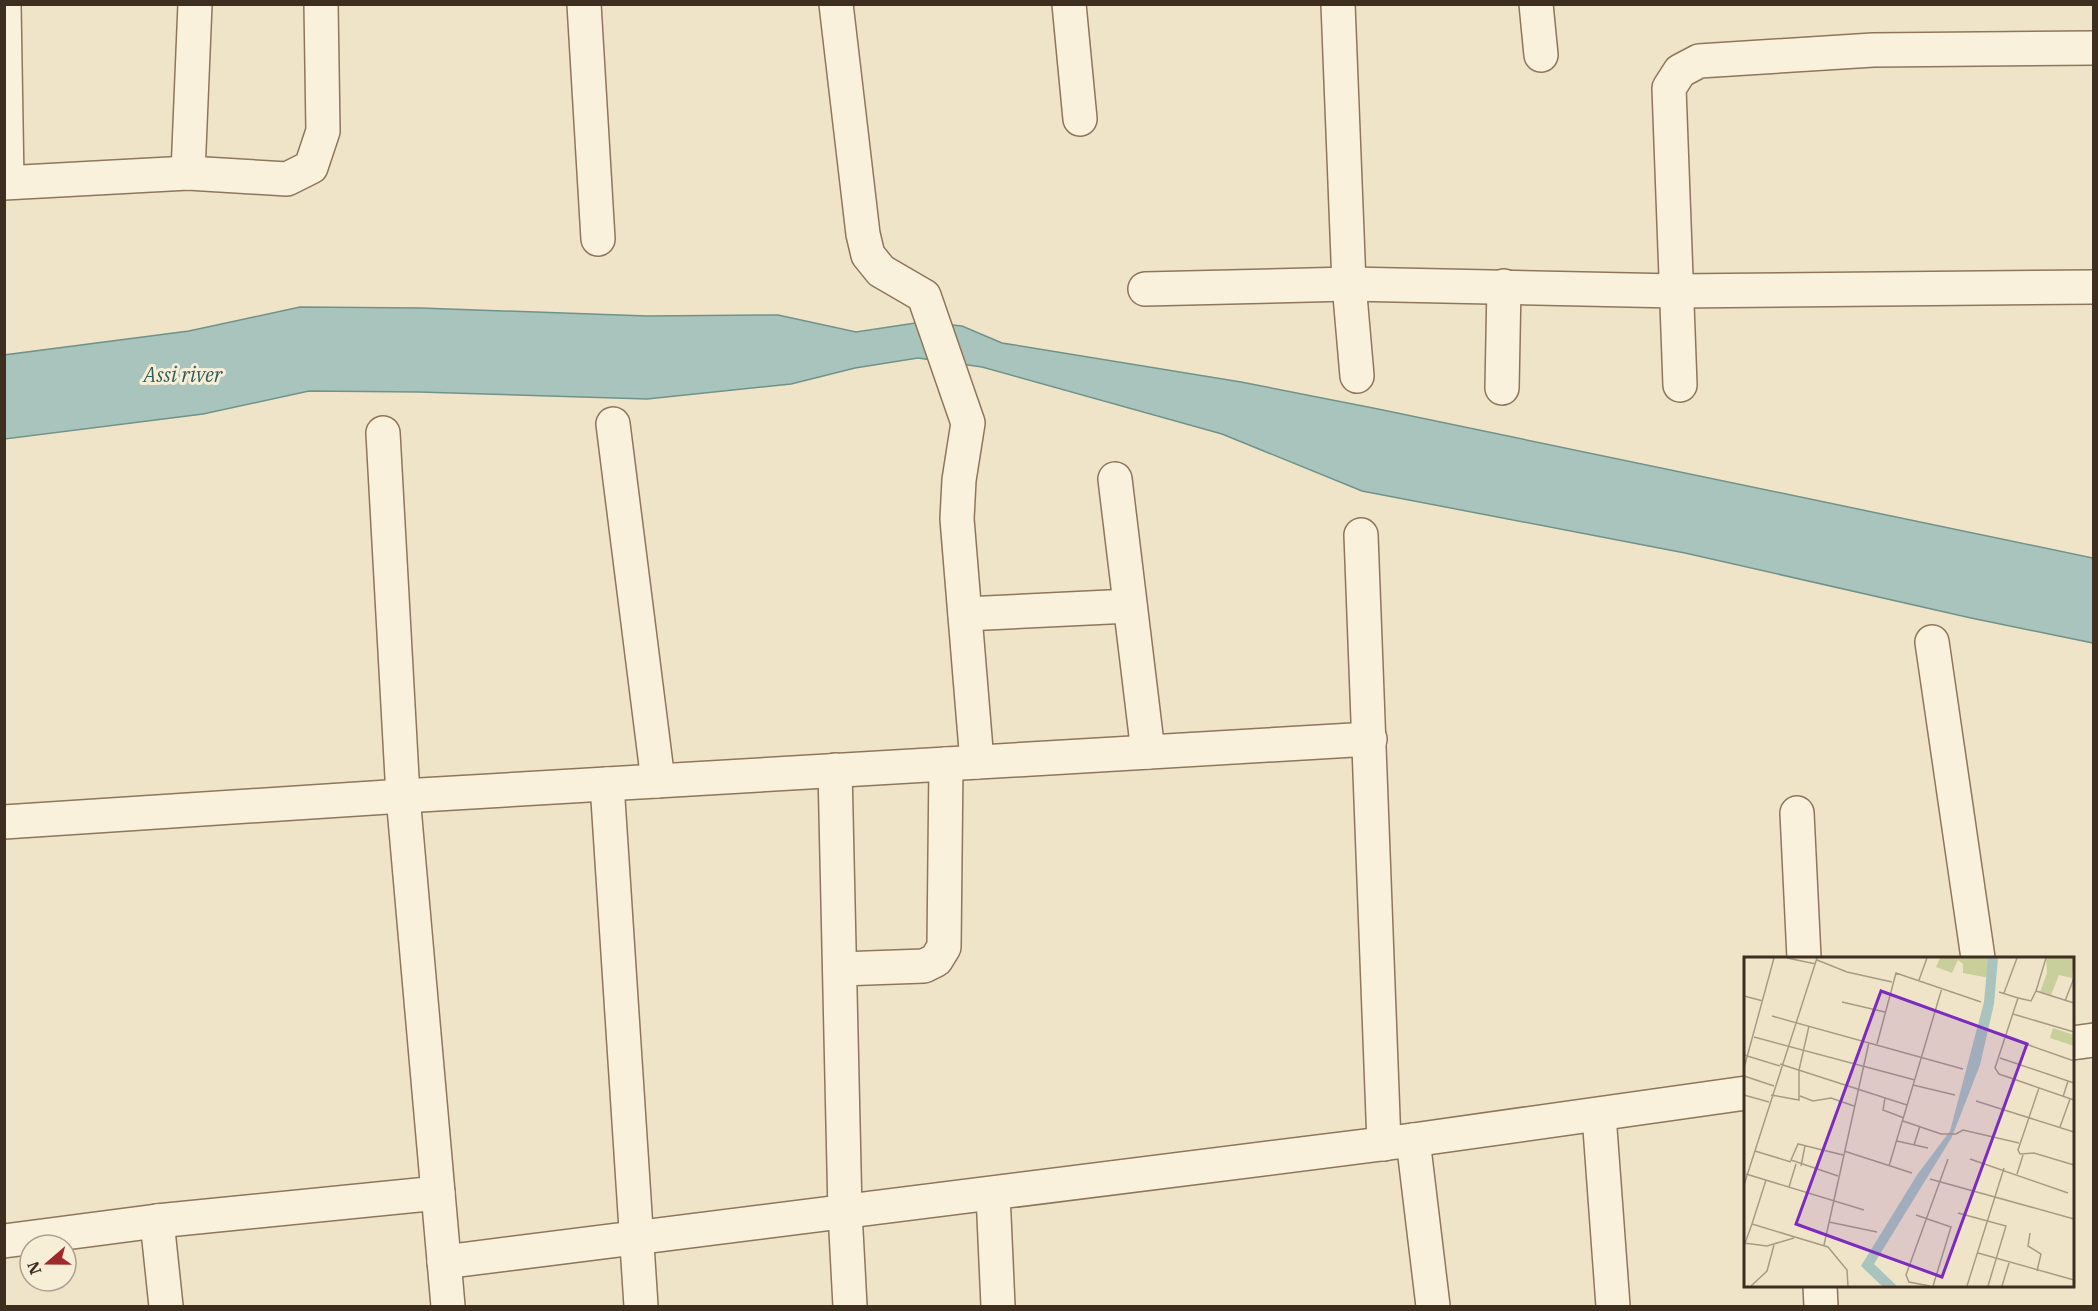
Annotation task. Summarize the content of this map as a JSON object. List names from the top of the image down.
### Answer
{
  "water": ["Assi river"],
  "north": "left"
}
